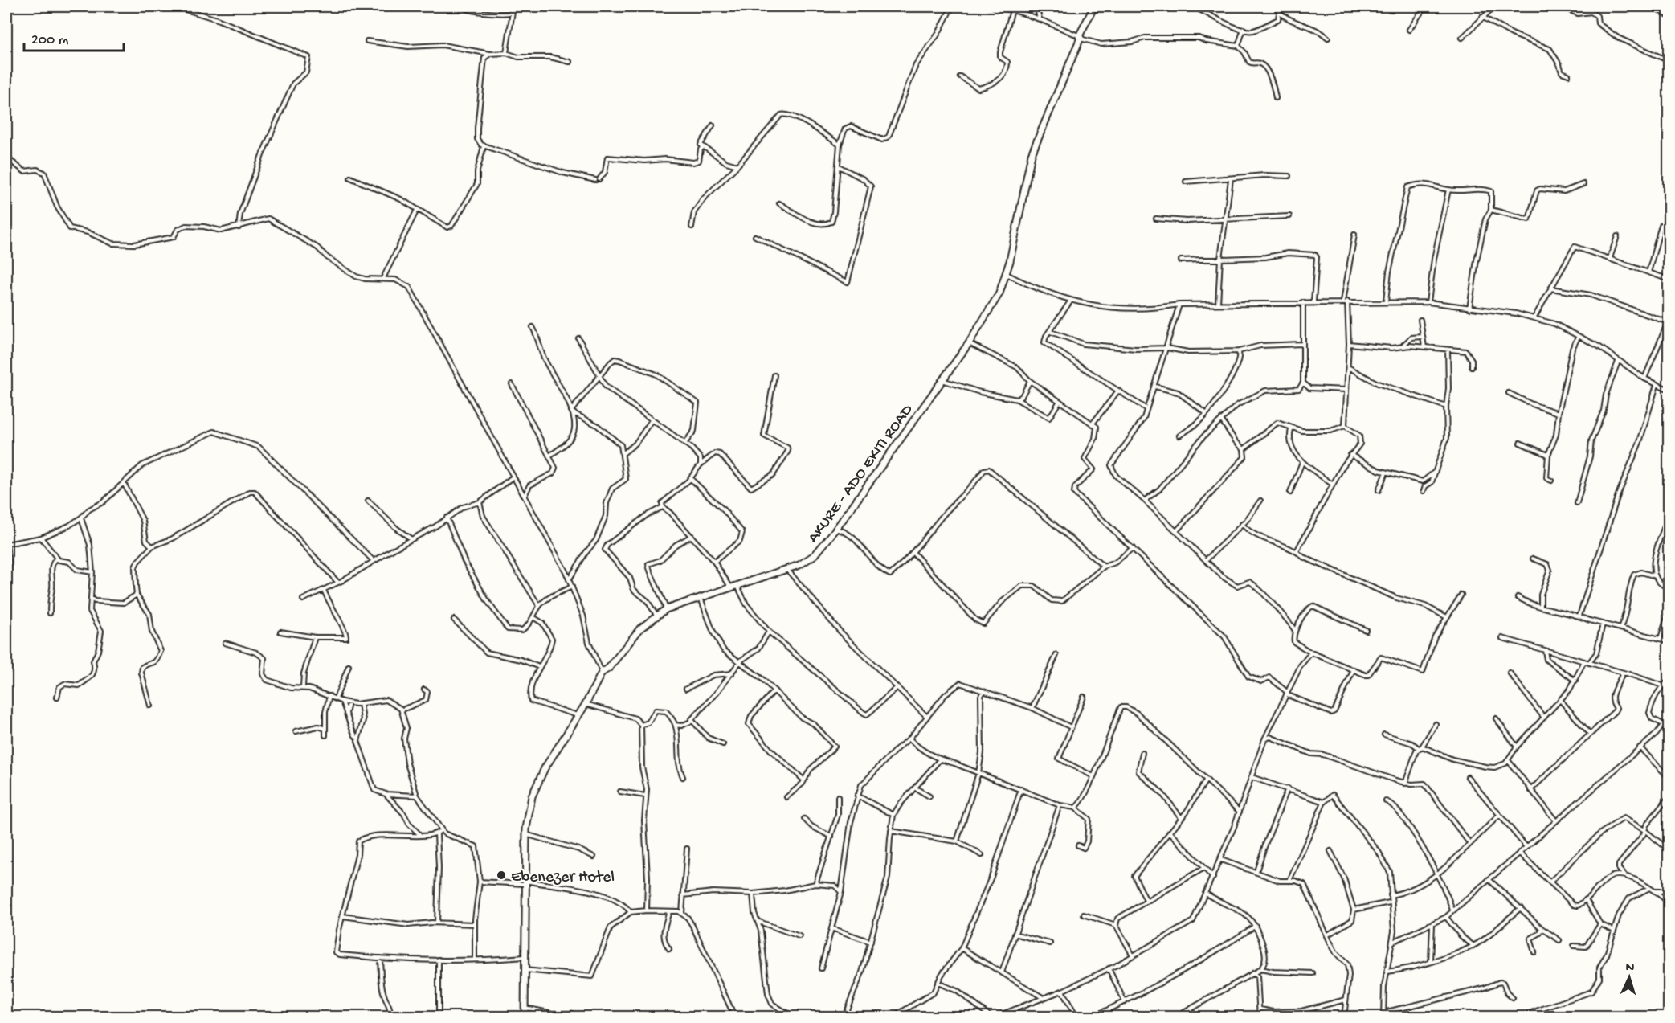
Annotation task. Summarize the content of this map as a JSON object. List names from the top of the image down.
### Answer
{
  "streets": {
    "main road": ["AKURE - ADO EKITI ROAD"]
  },
  "places": ["Ebenezer Hotel"],
  "scale_bar": "200 m",
  "north": "top"
}
